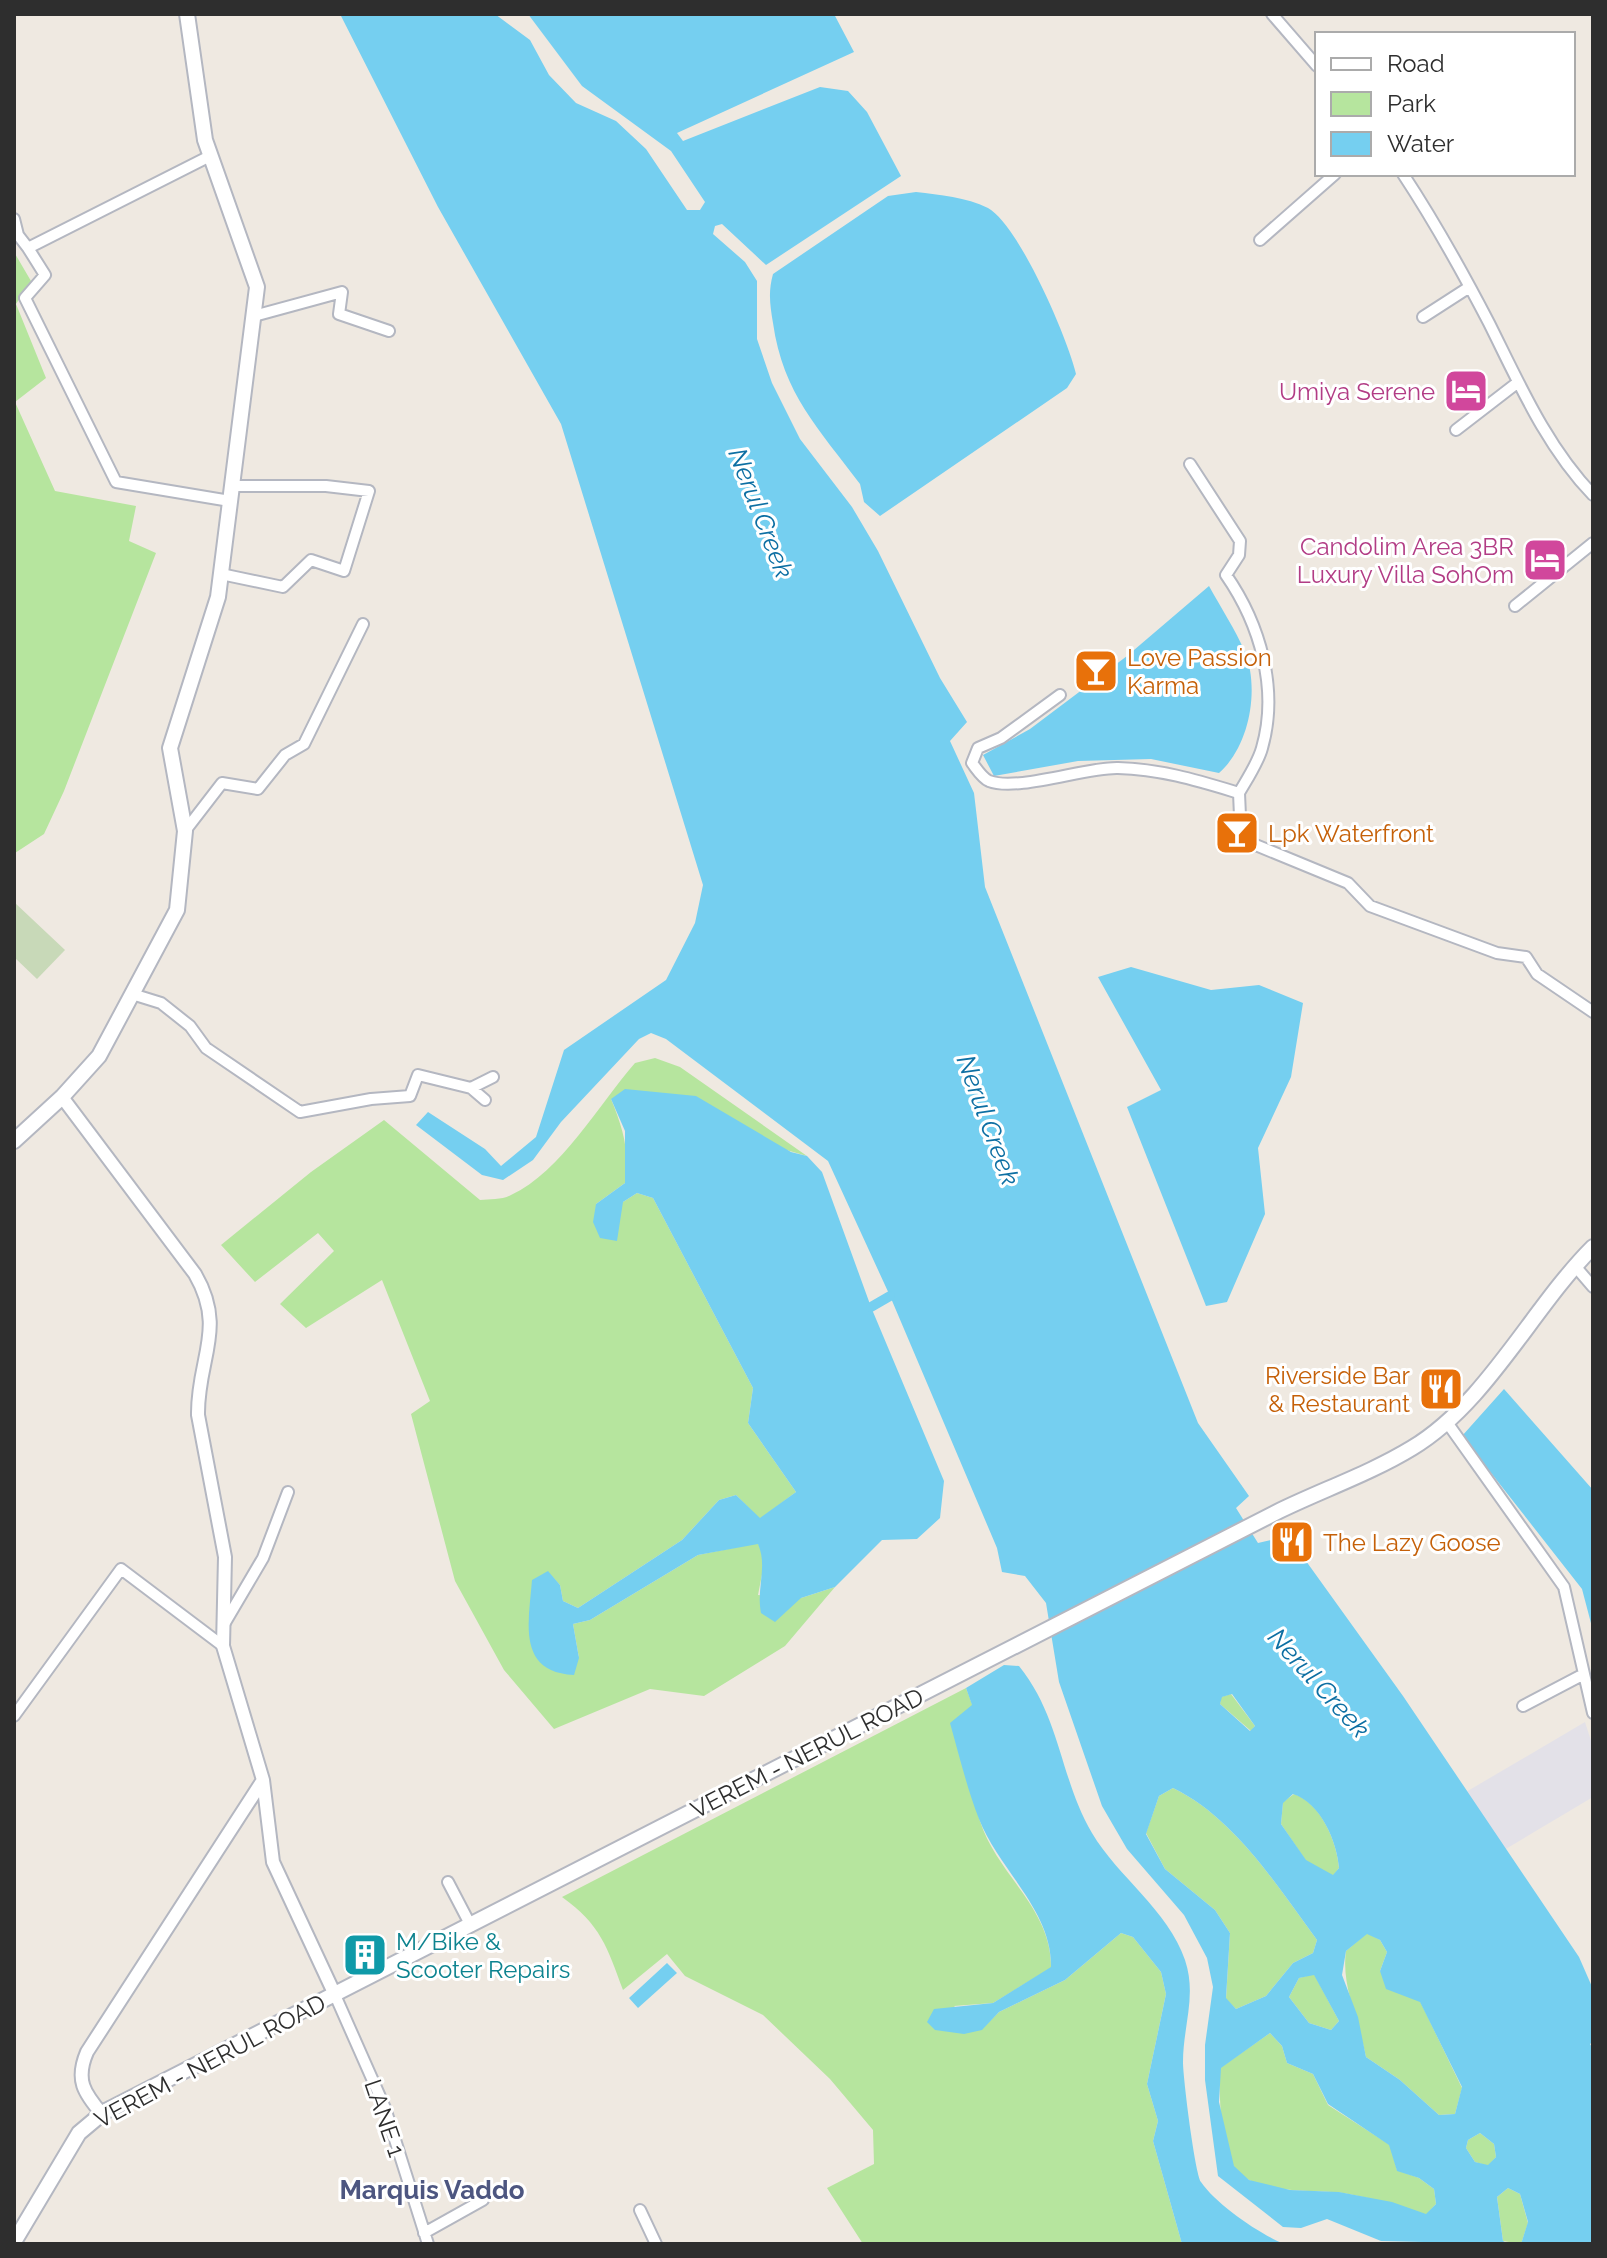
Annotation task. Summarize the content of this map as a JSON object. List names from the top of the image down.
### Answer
{
  "streets": {
    "main road": ["VEREM - NERUL ROAD"],
    "street": ["LANE 1"]
  },
  "crossings": [
    ["VEREM - NERUL ROAD", "LANE 1"]
  ],
  "districts": ["Marquis Vaddo"],
  "water": ["Nerul Creek"],
  "places": {
    "hotel": ["Umiya Serene", "Candolim Area 3BR Luxury Villa SohOm"],
    "bar": ["Love Passion Karma", "Lpk Waterfront"],
    "restaurant": ["Riverside Bar & Restaurant", "The Lazy Goose"],
    "building": ["M/Bike & Scooter Repairs"]
  },
  "legend": ["Road", "Park", "Water"]
}
